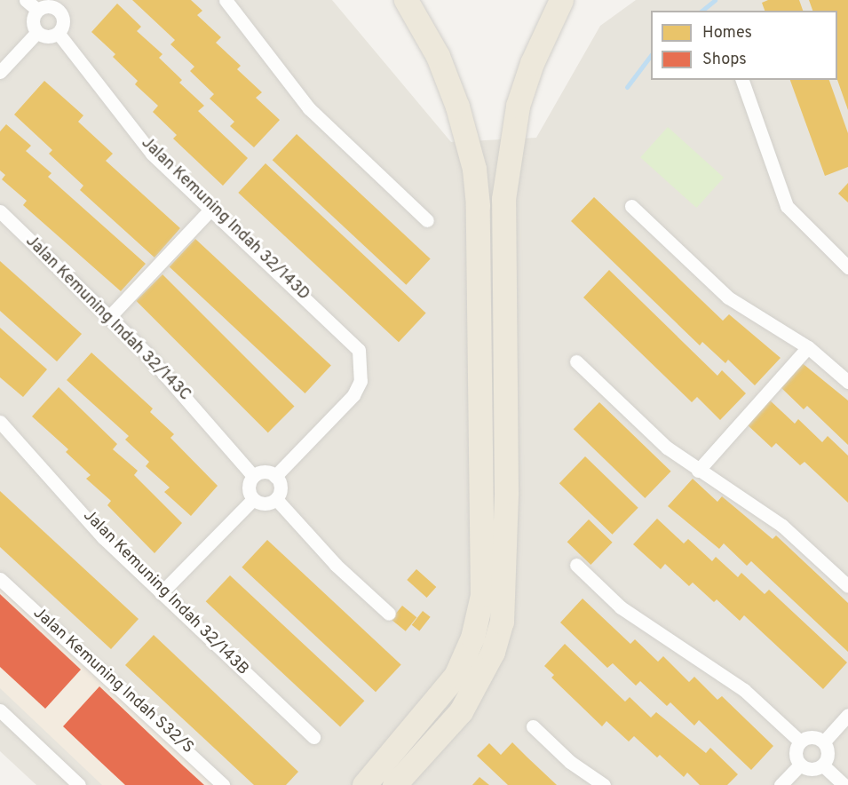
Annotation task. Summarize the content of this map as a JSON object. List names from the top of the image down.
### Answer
{
  "streets": {
    "street": [
      "Jalan Kemuning Indah 32/143D",
      "Jalan Kemuning Indah 32/143C",
      "Jalan Kemuning Indah 32/143B",
      "Jalan Kemuning Indah S32/S"
    ]
  },
  "crossings": [
    ["Jalan Kemuning Indah 32/143D", "Jalan Kemuning Indah 32/143C"]
  ],
  "legend": ["Homes", "Shops"]
}
